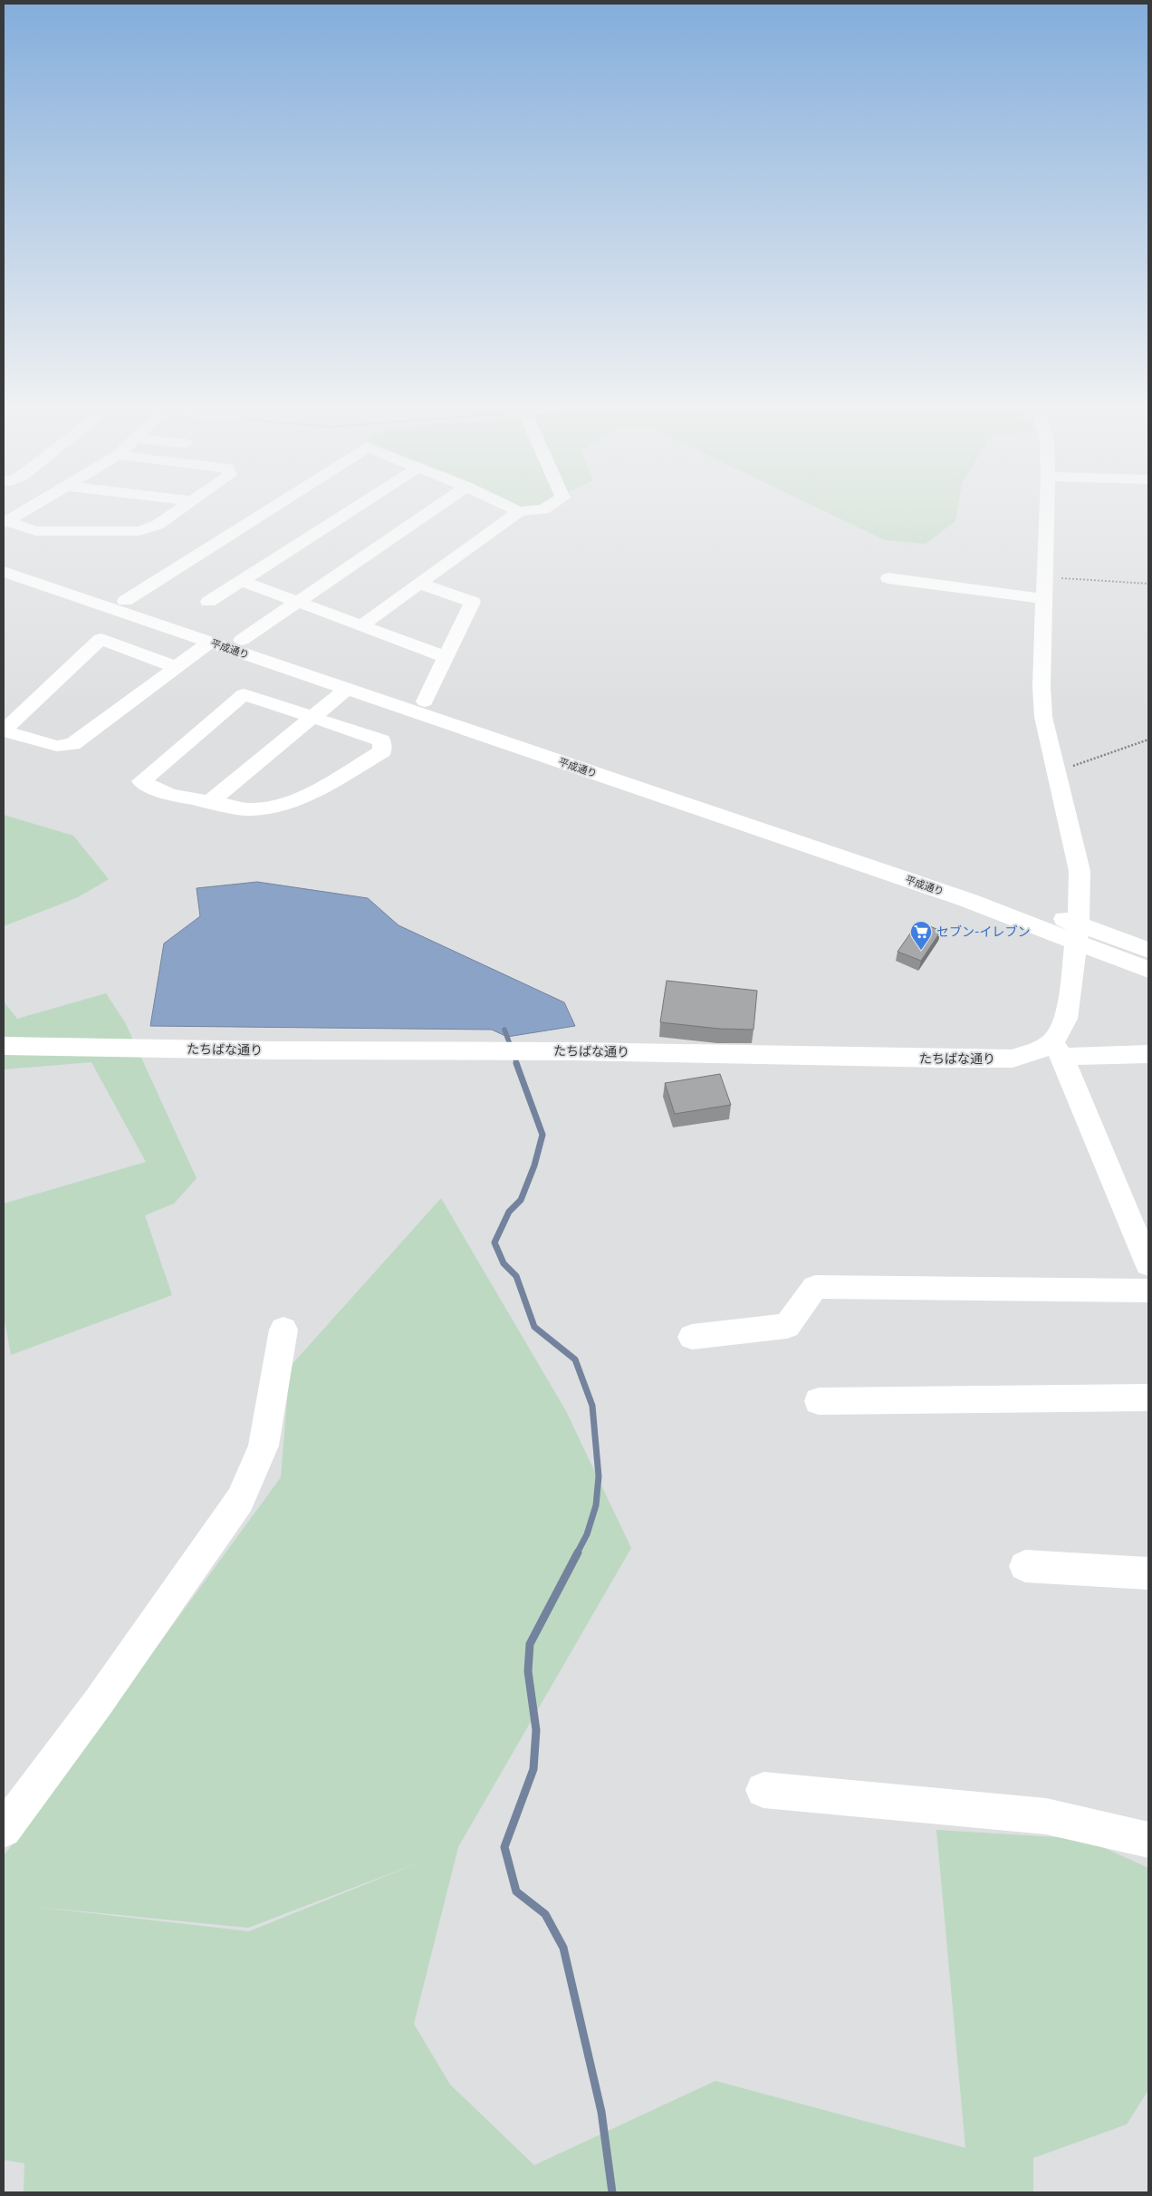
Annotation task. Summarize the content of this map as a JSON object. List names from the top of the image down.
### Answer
{
  "streets": {
    "street": ["平成通り", "たちばな通り"]
  },
  "places": {
    "supermarket": ["セブン-イレブン"]
  }
}
